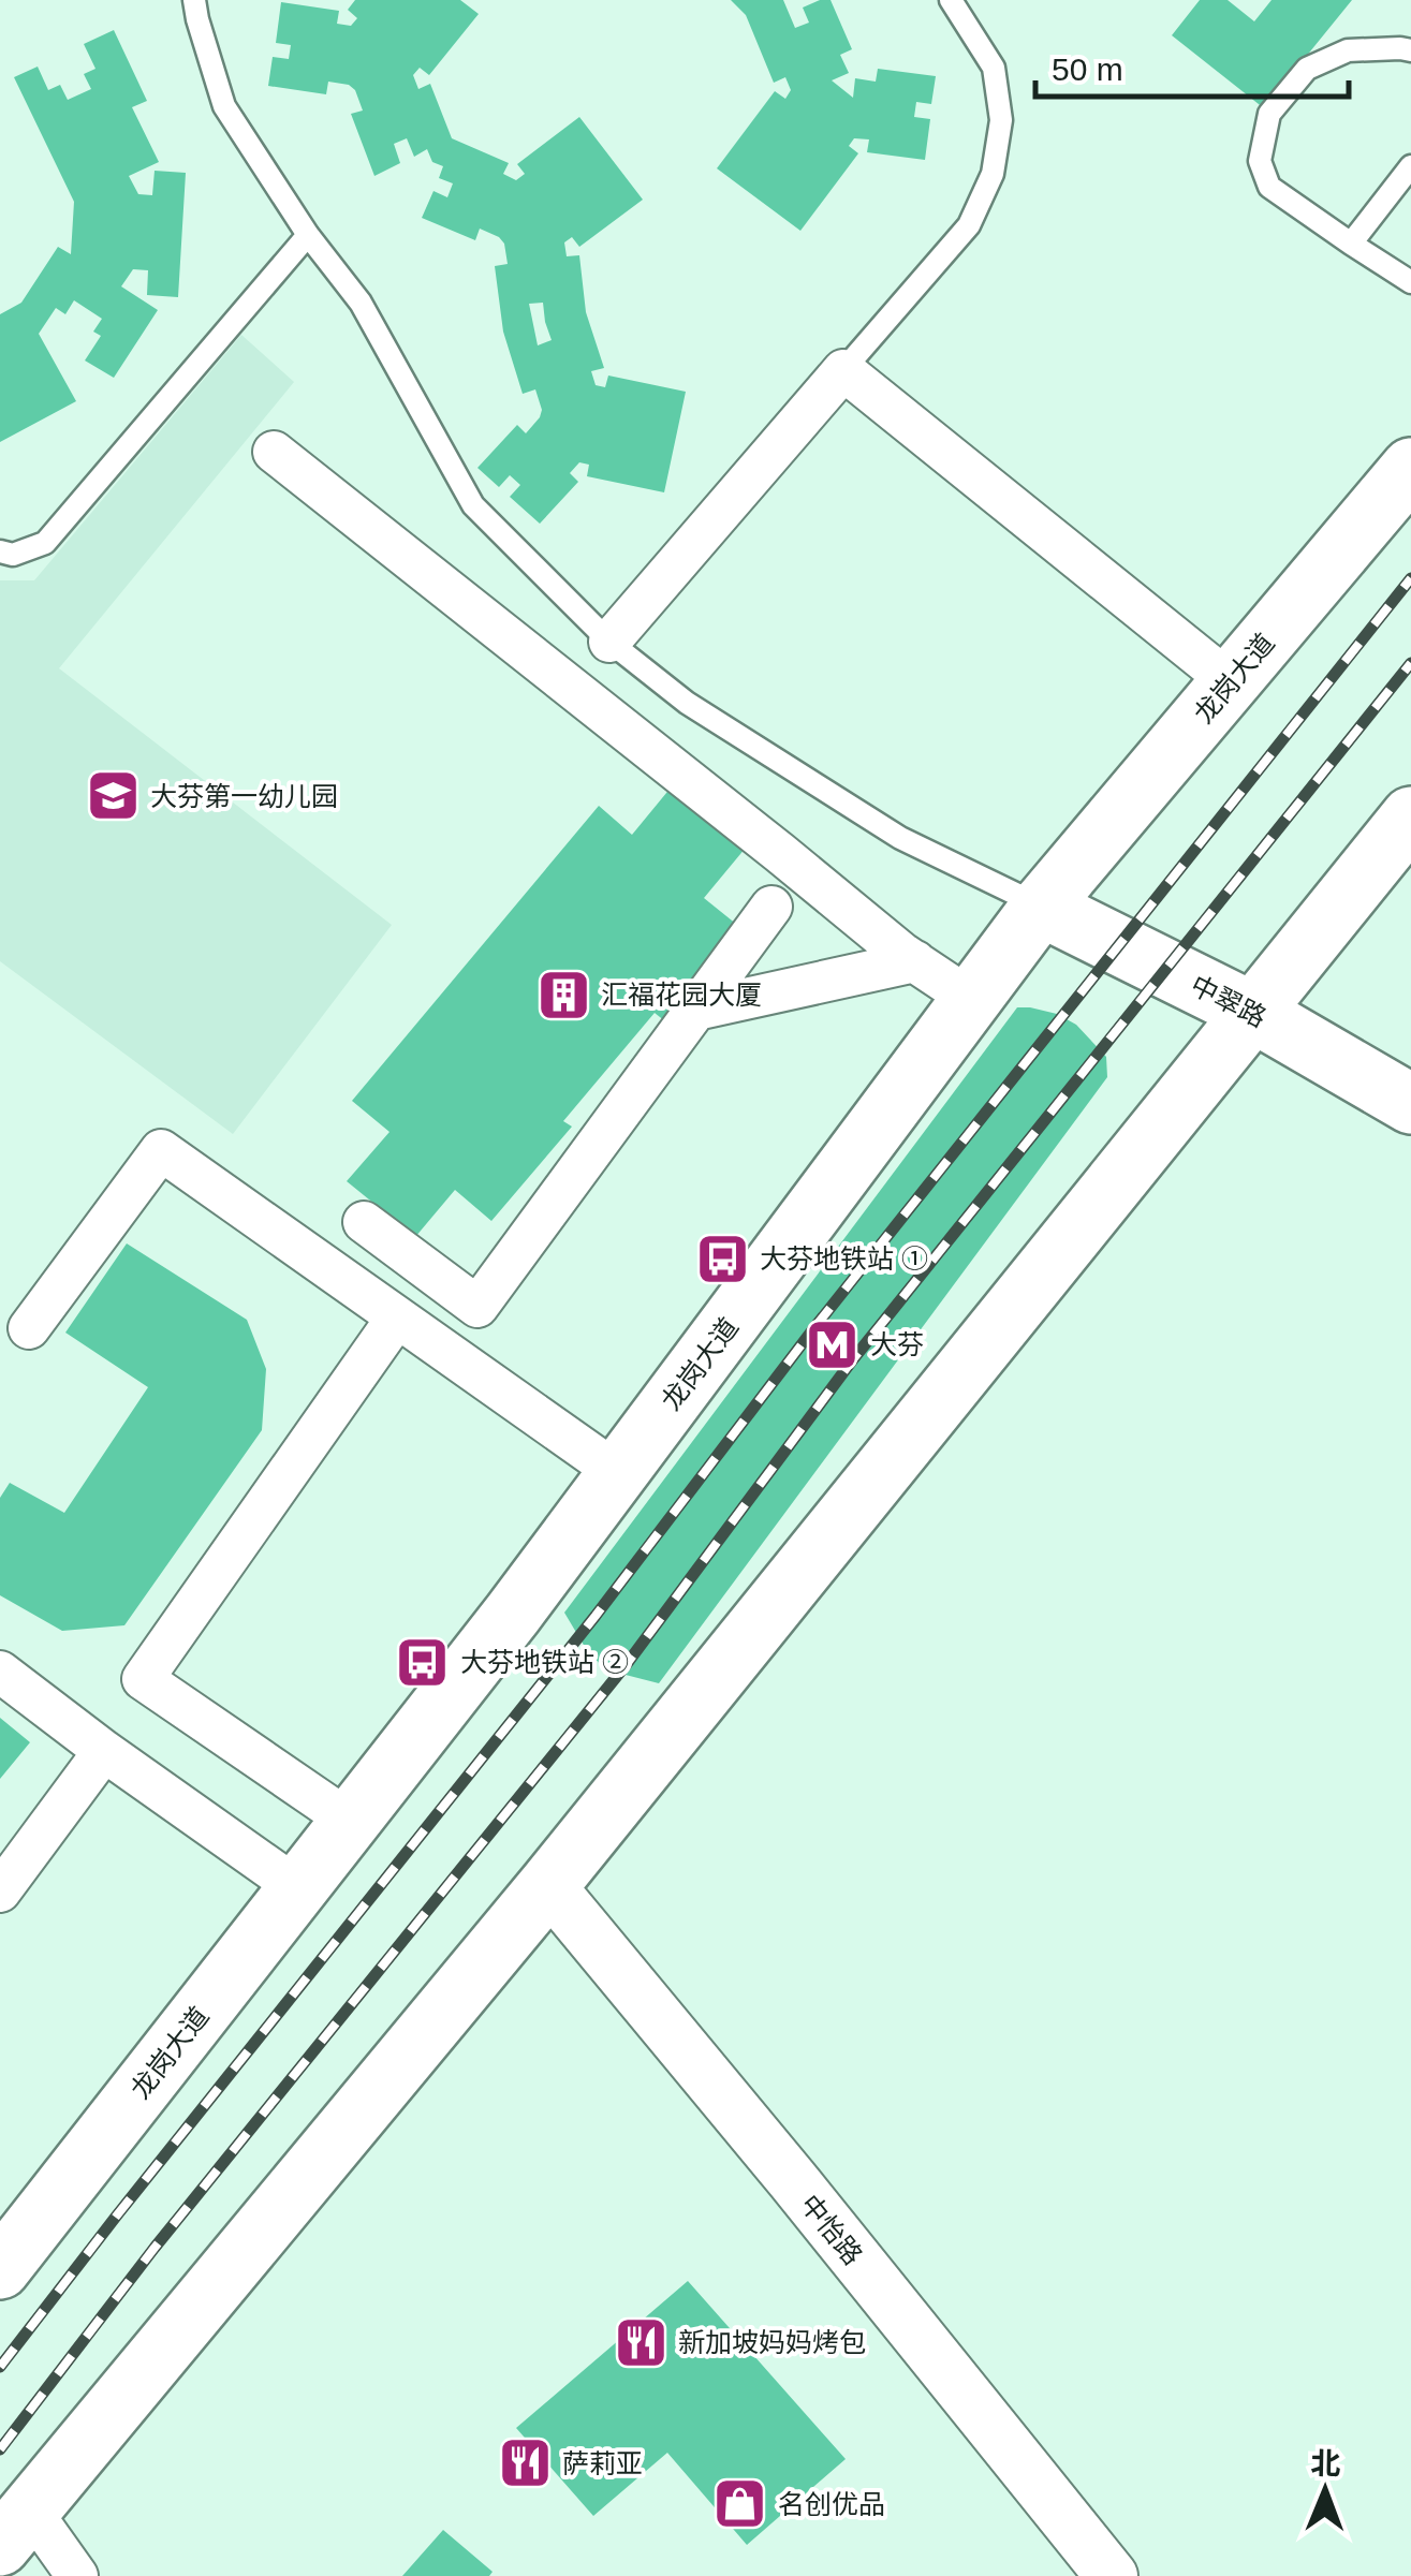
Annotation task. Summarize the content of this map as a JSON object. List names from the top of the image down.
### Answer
{
  "streets": {
    "main road": ["龙岗大道", "中翠路"],
    "street": ["中怡路"]
  },
  "crossings": [
    ["龙岗大道", "中翠路"]
  ],
  "places": {
    "school or university": ["大芬第一幼儿园"],
    "building": ["汇福花园大厦"],
    "bus stop": ["大芬地铁站 ①", "大芬地铁站 ②"],
    "metro station": ["大芬"],
    "restaurant": ["新加坡妈妈烤包", "萨莉亚"],
    "shop": ["名创优品"]
  },
  "scale_bar": "50 m",
  "north": "top"
}
